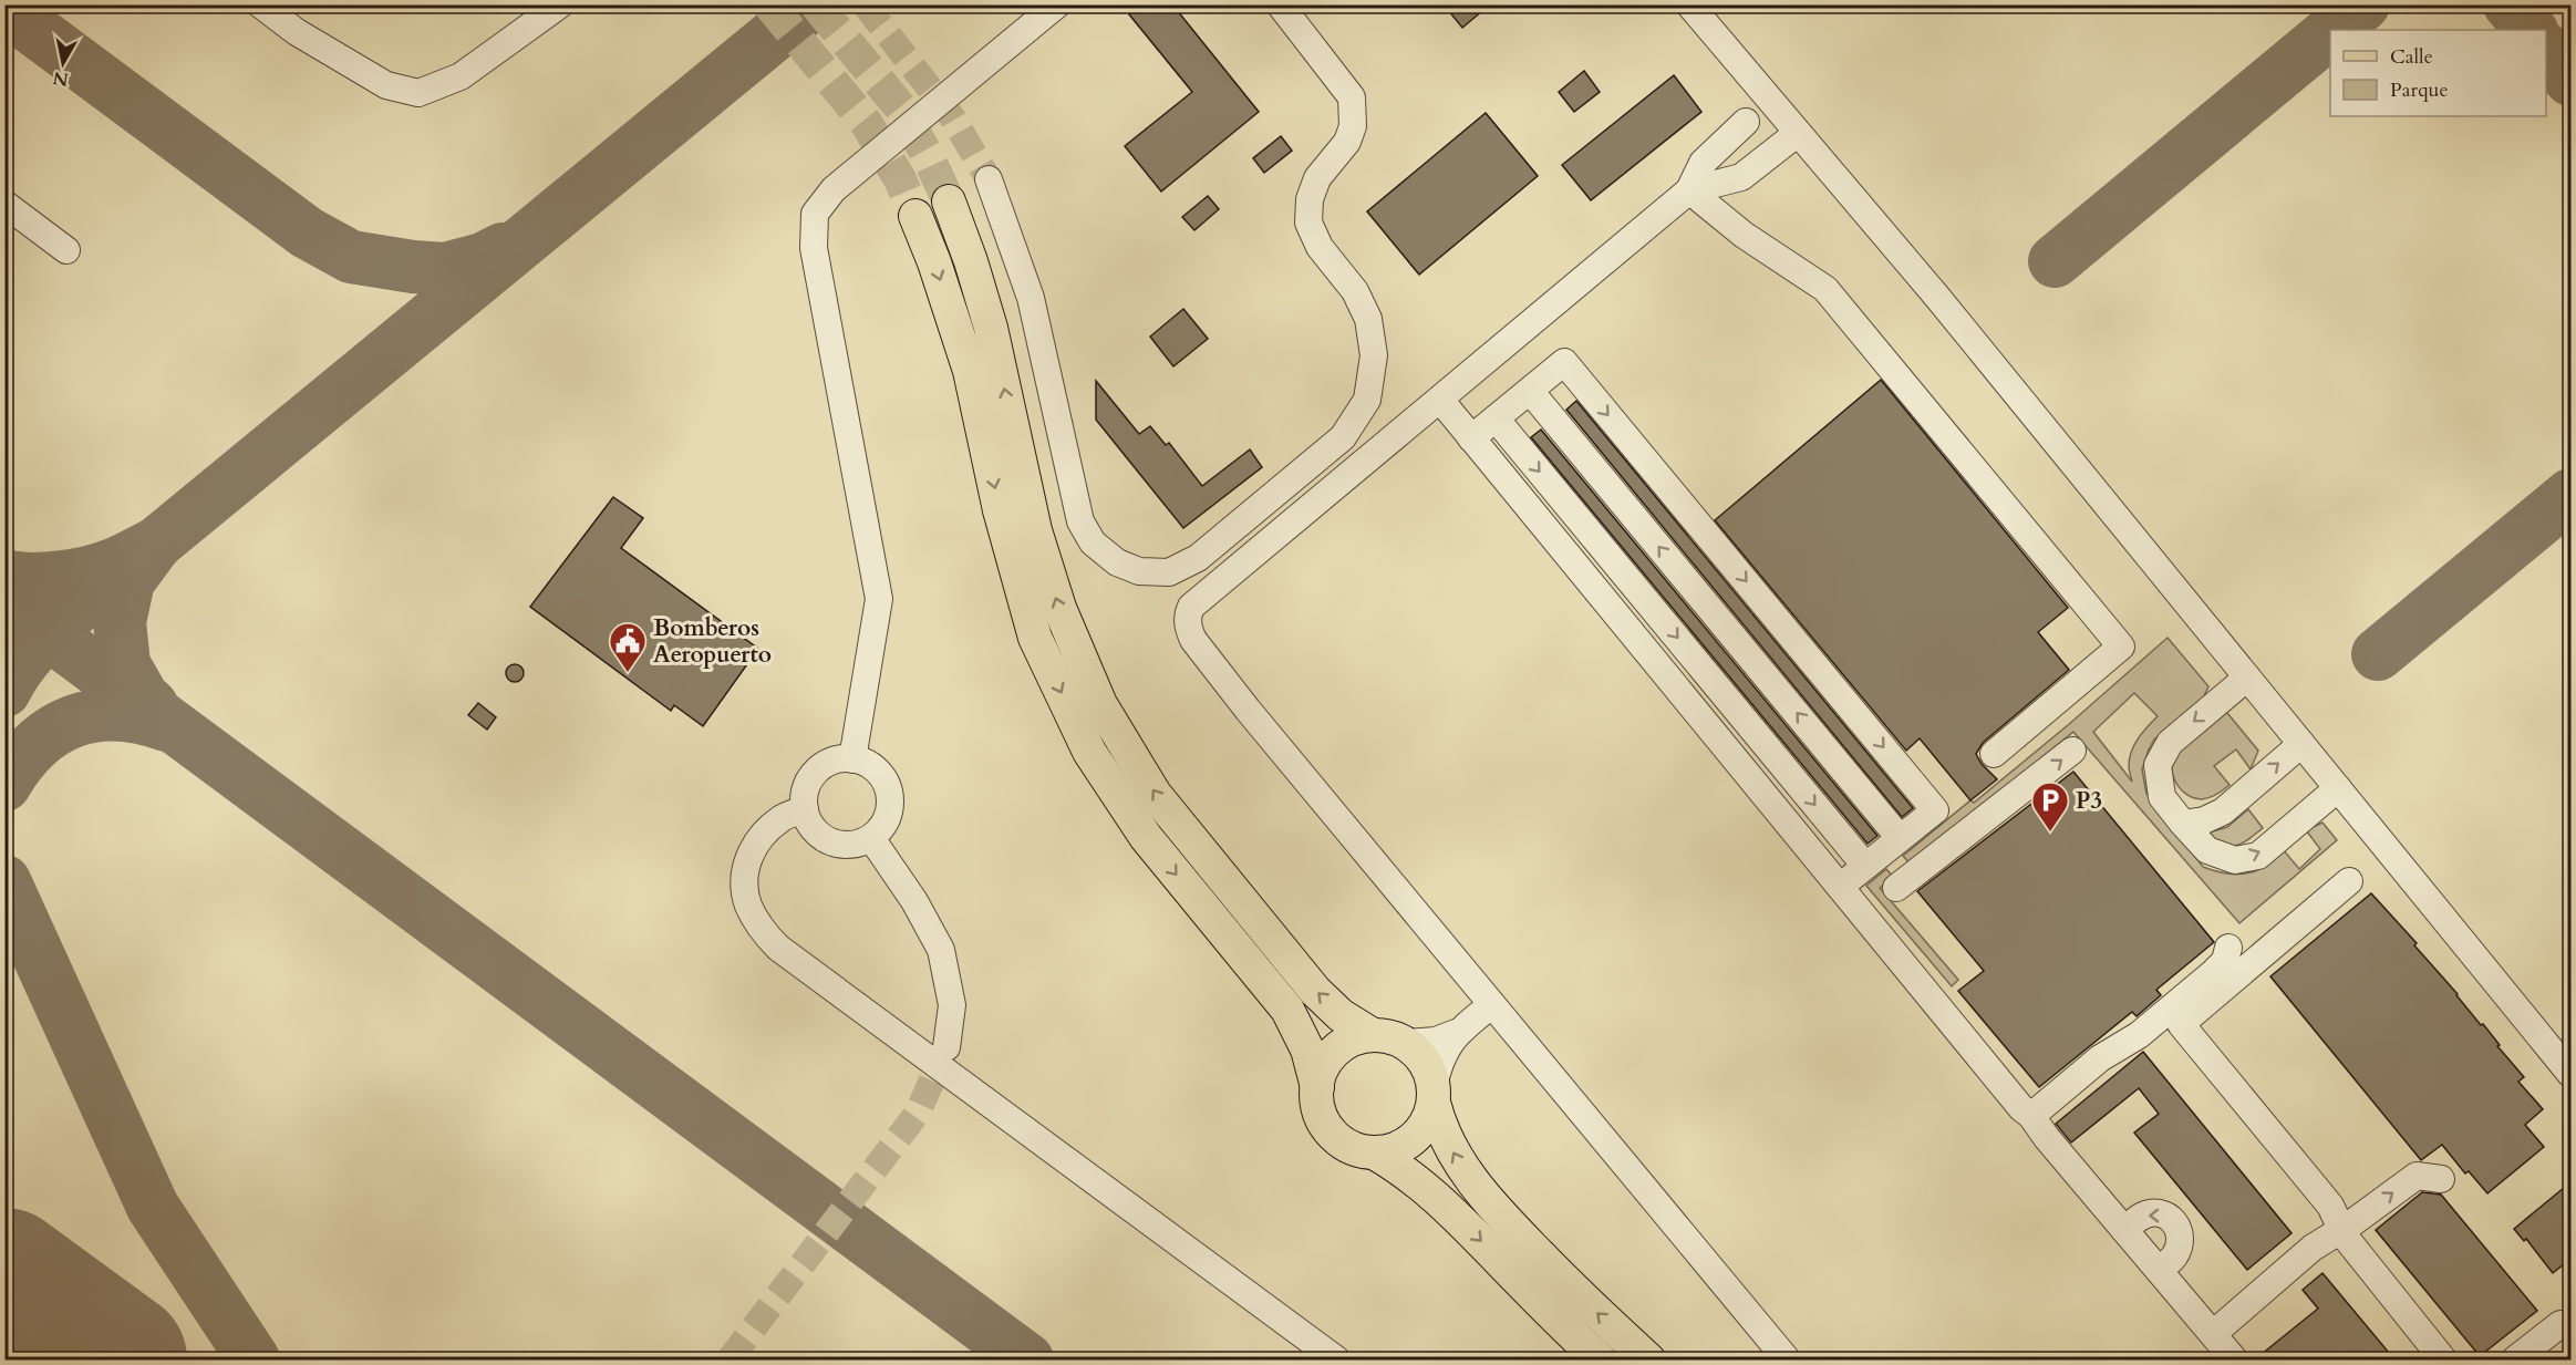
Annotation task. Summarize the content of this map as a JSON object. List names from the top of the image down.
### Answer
{
  "places": {
    "public building": ["Bomberos Aeropuerto"],
    "parking": ["P3"]
  },
  "legend": ["Calle", "Parque"],
  "north": "bottom"
}
